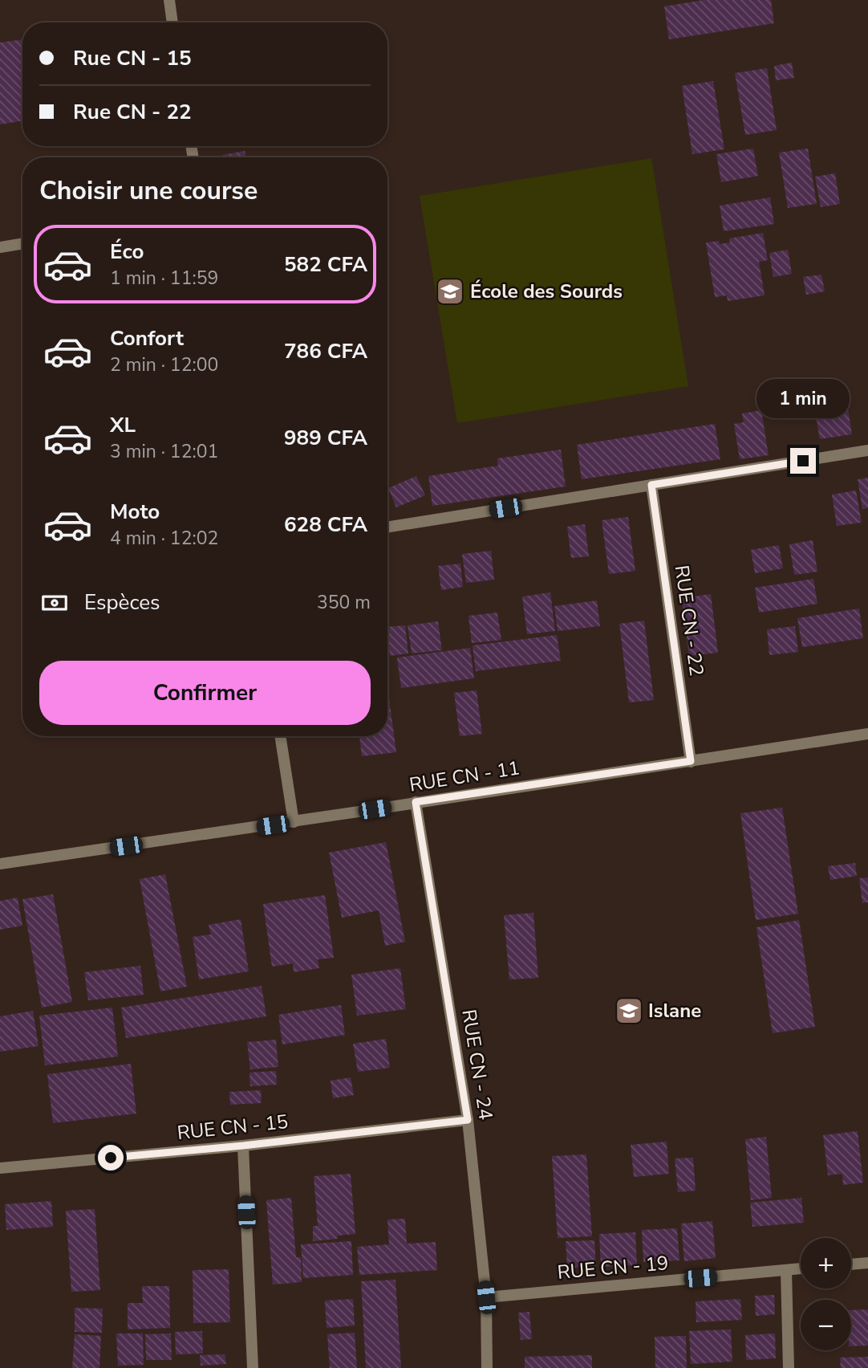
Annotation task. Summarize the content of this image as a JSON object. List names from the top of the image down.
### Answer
{
  "streets": {
    "street": [
      "RUE CN - 22",
      "RUE CN - 11",
      "RUE CN - 24",
      "RUE CN - 15",
      "RUE CN - 19"
    ]
  },
  "crossings": [
    ["RUE CN - 22", "RUE CN - 11"],
    ["RUE CN - 11", "RUE CN - 24"],
    ["RUE CN - 24", "RUE CN - 15"],
    ["RUE CN - 24", "RUE CN - 19"]
  ],
  "places": {
    "school or university": ["École des Sourds", "Islane"]
  },
  "page": {
    "banner": ["Rue CN - 15", "Rue CN - 22"],
    "heading": "Choisir une course",
    "list": [
      {
        "name": "Éco",
        "note": "1 min · 11:59",
        "value": "582 CFA"
      },
      {
        "name": "Confort",
        "note": "2 min · 12:00",
        "value": "786 CFA"
      },
      {
        "name": "XL",
        "note": "3 min · 12:01",
        "value": "989 CFA"
      },
      {
        "name": "Moto",
        "note": "4 min · 12:02",
        "value": "628 CFA"
      }
    ],
    "bubble": "1 min",
    "pay": ["Espèces", "350 m"],
    "buttons": "Confirmer",
    "map_buttons": ["+", "−"]
  }
}
